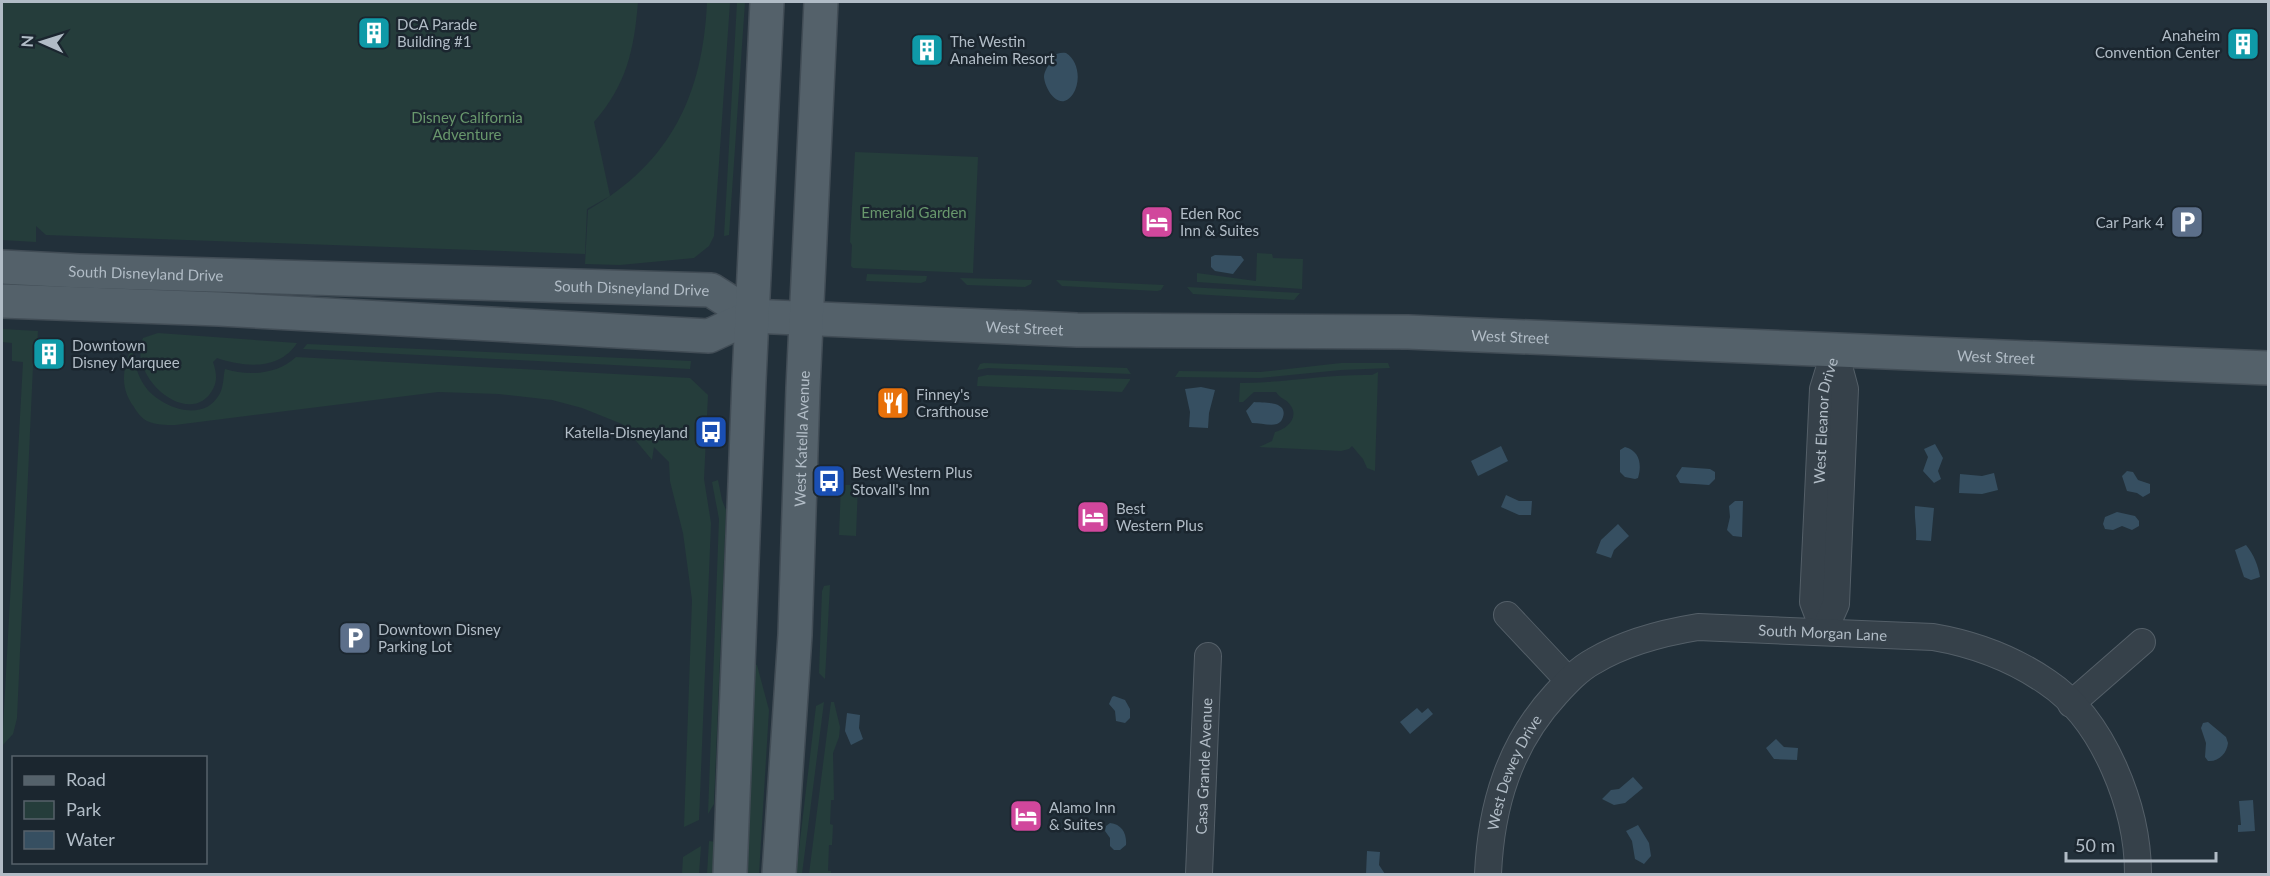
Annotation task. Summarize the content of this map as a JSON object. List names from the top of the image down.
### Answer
{
  "streets": {
    "main road": ["South Disneyland Drive", "West Street", "West Katella Avenue"],
    "street": [
      "West Eleanor Drive",
      "South Morgan Lane",
      "Casa Grande Avenue",
      "West Dewey Drive"
    ]
  },
  "crossings": [
    ["South Disneyland Drive", "West Street"],
    ["West Street", "West Eleanor Drive"],
    ["West Street", "West Katella Avenue"],
    ["West Eleanor Drive", "South Morgan Lane"],
    ["South Morgan Lane", "West Dewey Drive"]
  ],
  "parks": ["Disney California Adventure", "Emerald Garden"],
  "places": {
    "building": [
      "DCA Parade Building #1",
      "Anaheim Convention Center",
      "The Westin Anaheim Resort",
      "Downtown Disney Marquee"
    ],
    "hotel": ["Eden Roc Inn & Suites", "Best Western Plus", "Alamo Inn & Suites"],
    "parking": ["Car Park 4", "Downtown Disney Parking Lot"],
    "restaurant": ["Finney's Crafthouse"],
    "bus stop": ["Katella-Disneyland", "Best Western Plus Stovall's Inn"]
  },
  "legend": ["Road", "Park", "Water"],
  "scale_bar": "50 m",
  "north": "left"
}
